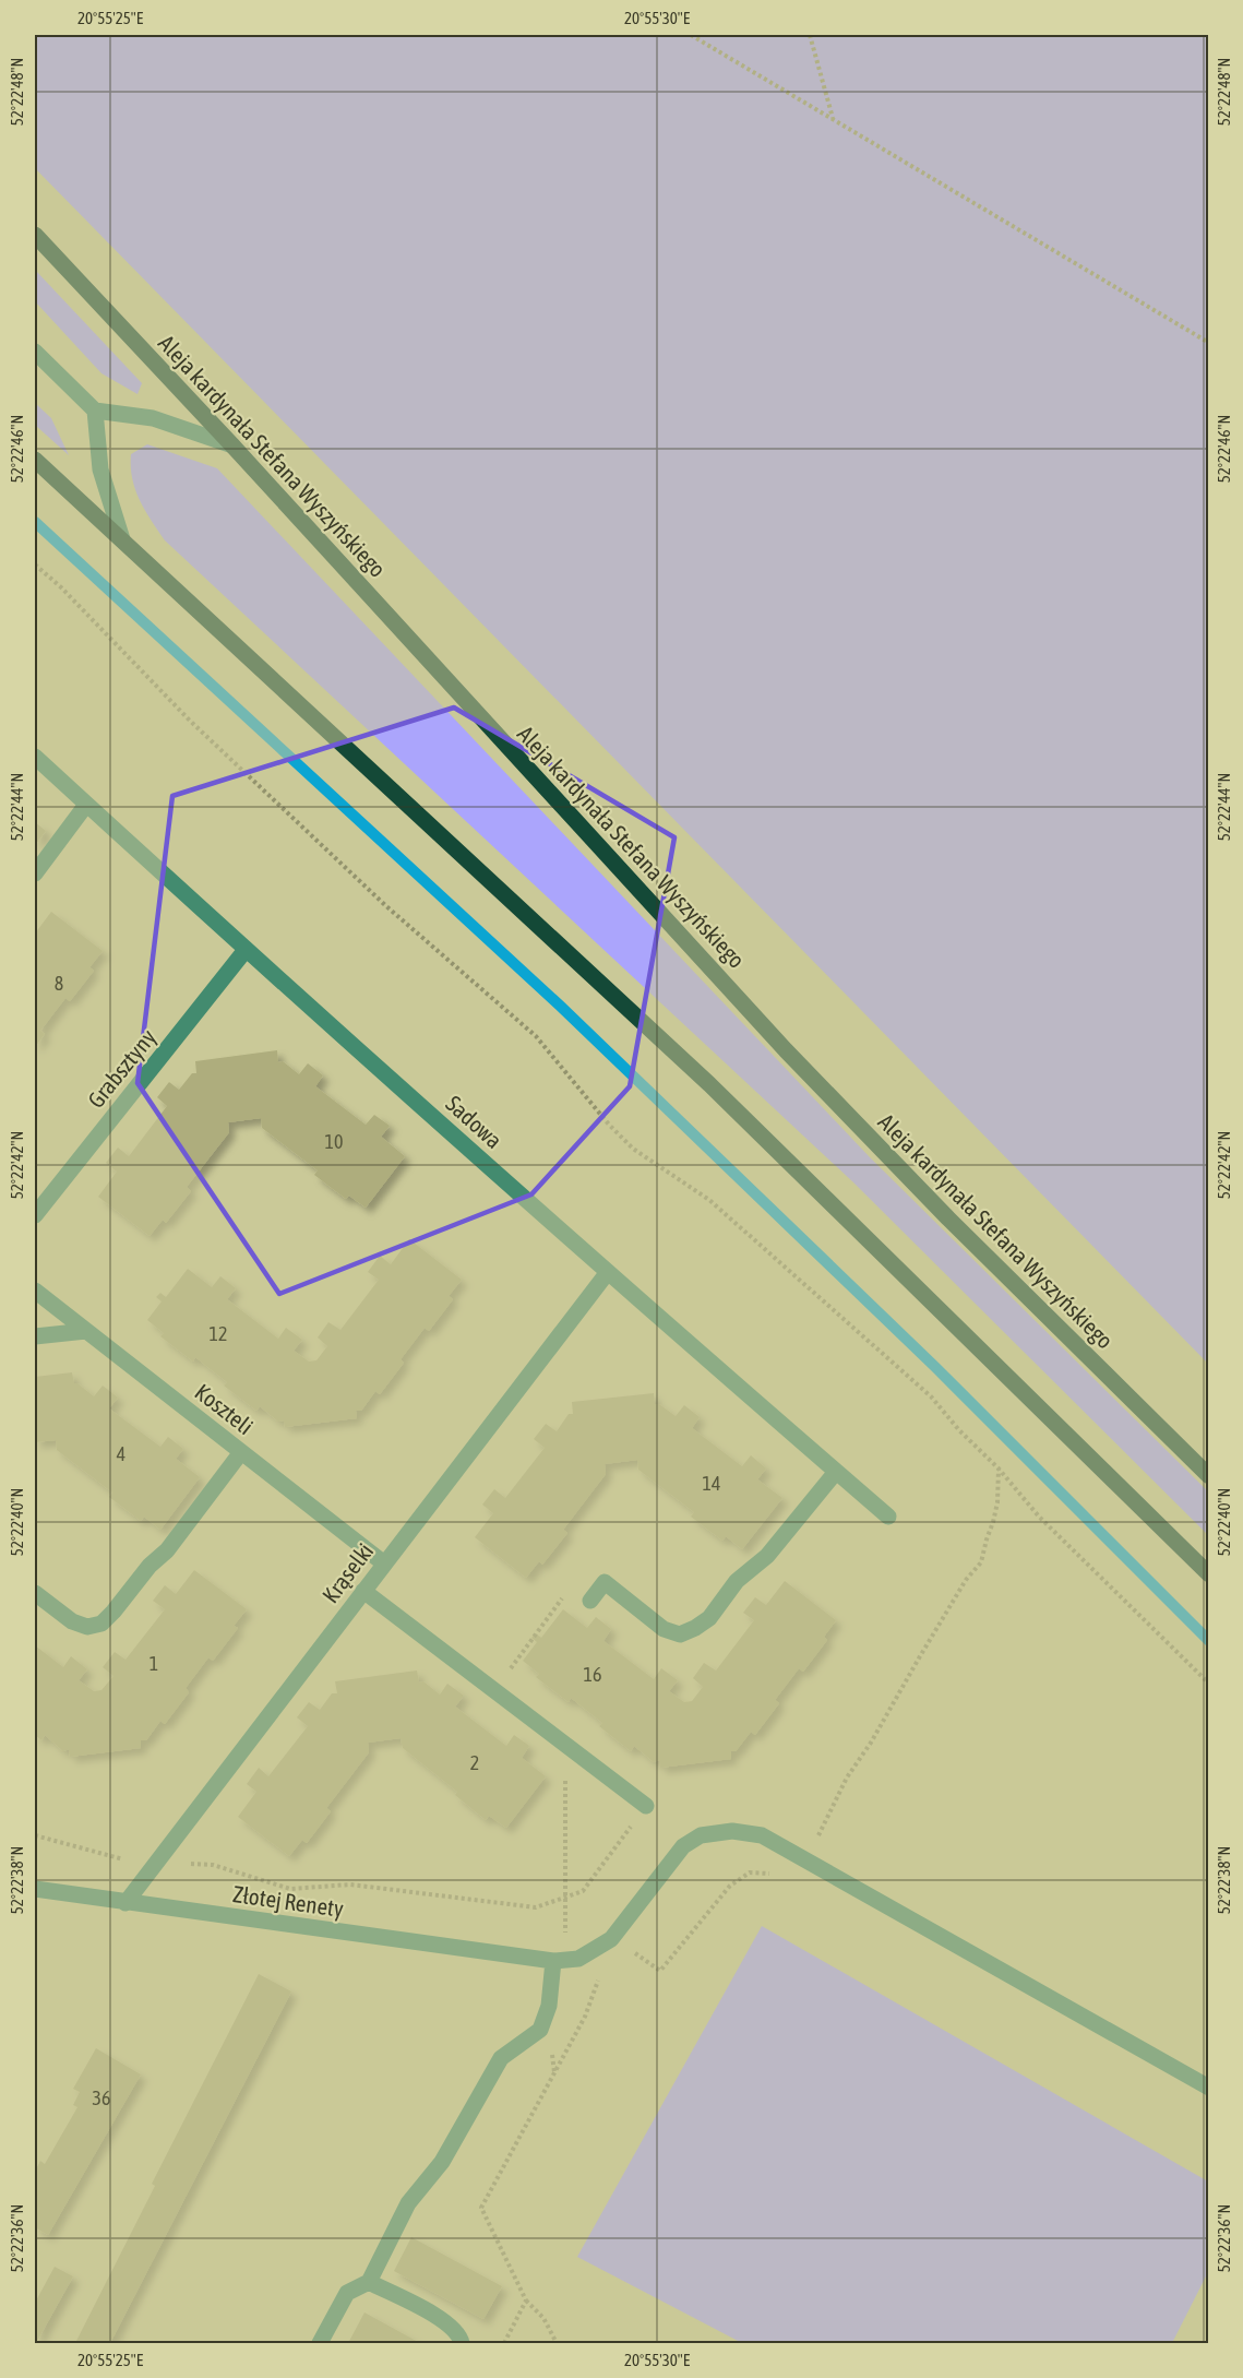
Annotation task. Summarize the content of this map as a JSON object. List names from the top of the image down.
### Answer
{
  "streets": {
    "main road": ["Aleja kardynała Stefana Wyszyńskiego"],
    "street": [
      "Grabsztyny",
      "Sadowa",
      "Koszteli",
      "Krąselki",
      "Złotej Renety"
    ]
  },
  "crossings": [
    ["Grabsztyny", "Sadowa"],
    ["Sadowa", "Krąselki"],
    ["Koszteli", "Krąselki"],
    ["Krąselki", "Złotej Renety"]
  ],
  "house_numbers": [
    "8",
    "10",
    "12",
    "4",
    "14",
    "1",
    "16",
    "2",
    "36"
  ],
  "coordinates": [
    "20°55'25\"E",
    "20°55'30\"E",
    "52°22'48\"N",
    "52°22'46\"N",
    "52°22'44\"N",
    "52°22'42\"N",
    "52°22'40\"N",
    "52°22'38\"N",
    "52°22'36\"N"
  ]
}
